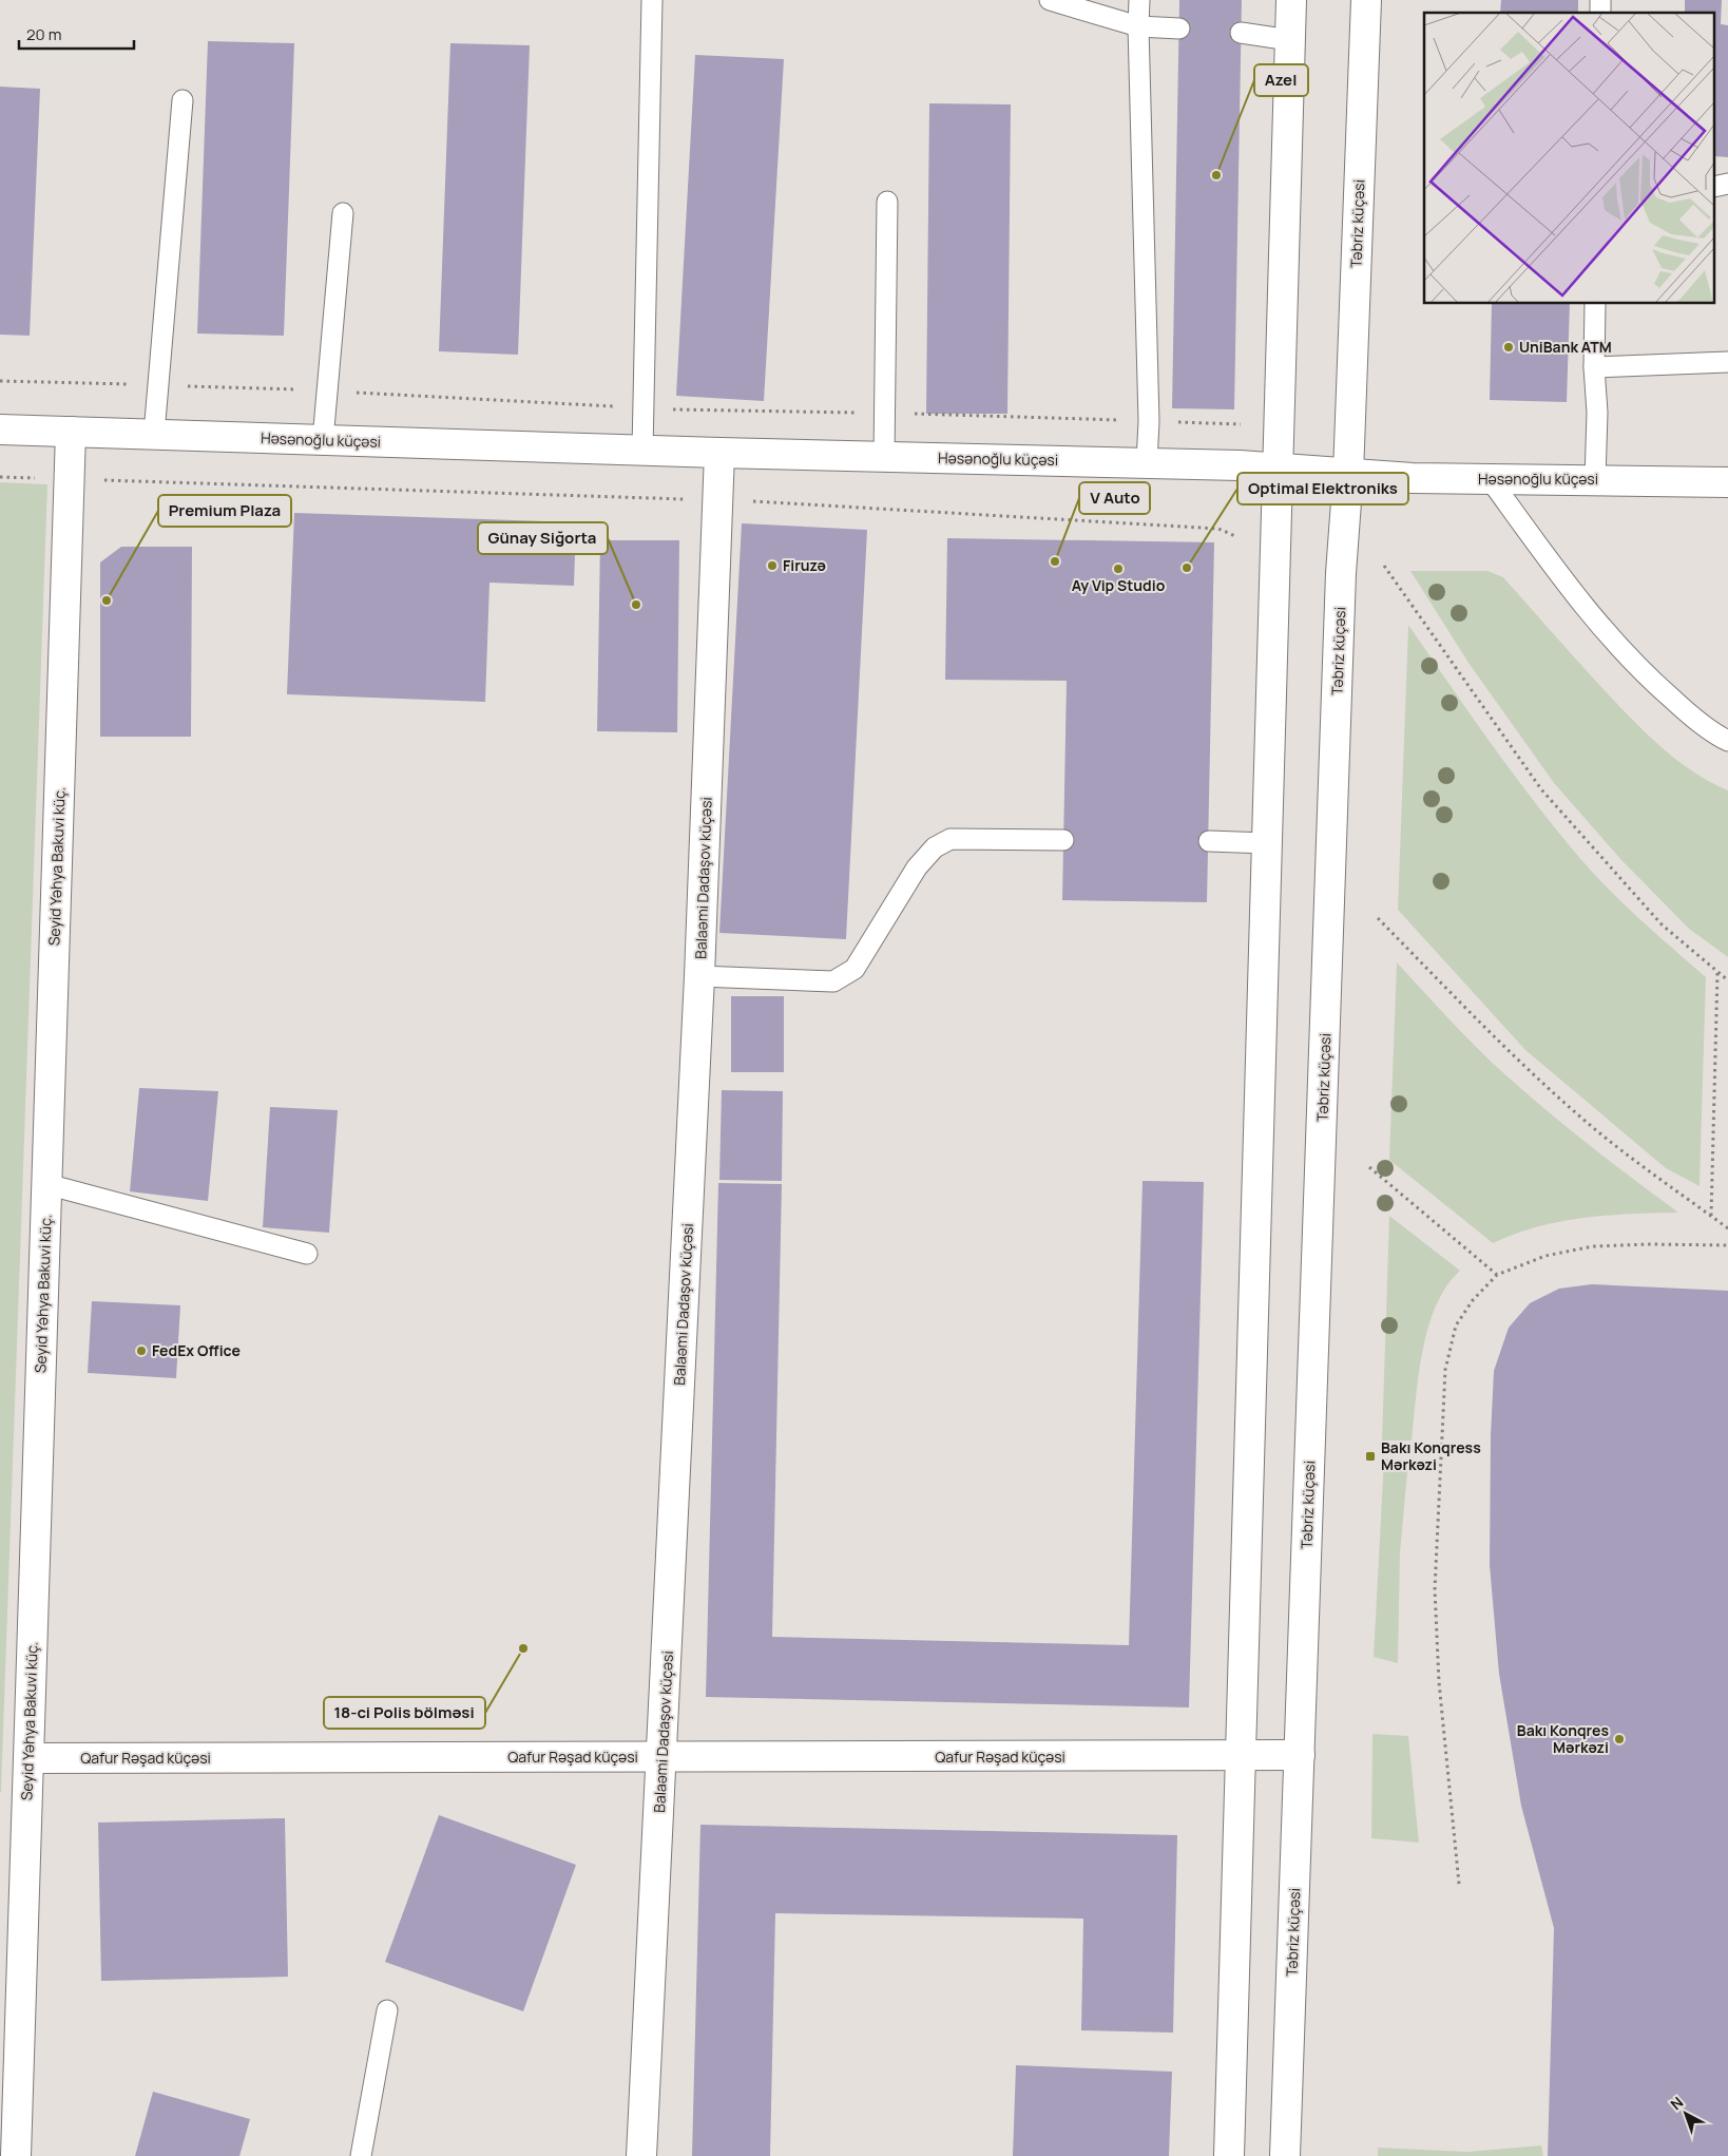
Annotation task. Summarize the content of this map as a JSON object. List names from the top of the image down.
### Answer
{
  "streets": {
    "street": [
      "Təbriz küçəsi",
      "Həsənoğlu küçəsi",
      "Seyid Yəhya Bakuvi küç.",
      "Balaəmi Dadaşov küçəsi",
      "Qafur Rəşad küçəsi"
    ]
  },
  "crossings": [
    ["Təbriz küçəsi", "Həsənoğlu küçəsi"],
    ["Təbriz küçəsi", "Qafur Rəşad küçəsi"],
    ["Həsənoğlu küçəsi", "Seyid Yəhya Bakuvi küç."],
    ["Həsənoğlu küçəsi", "Balaəmi Dadaşov küçəsi"],
    ["Seyid Yəhya Bakuvi küç.", "Qafur Rəşad küçəsi"],
    ["Balaəmi Dadaşov küçəsi", "Qafur Rəşad küçəsi"]
  ],
  "places": {
    "other": [
      "Azel",
      "UniBank ATM",
      "V Auto",
      "Firuzə",
      "Optimal Elektroniks",
      "Ay Vip Studio",
      "Premium Plaza",
      "Günay Siğorta",
      "FedEx Office",
      "18-ci Polis bölməsi",
      "Bakı Konqres Mərkəzi"
    ],
    "transit": ["Bakı Konqress Mərkəzi"]
  },
  "scale_bar": "20 m",
  "north": "top left"
}
